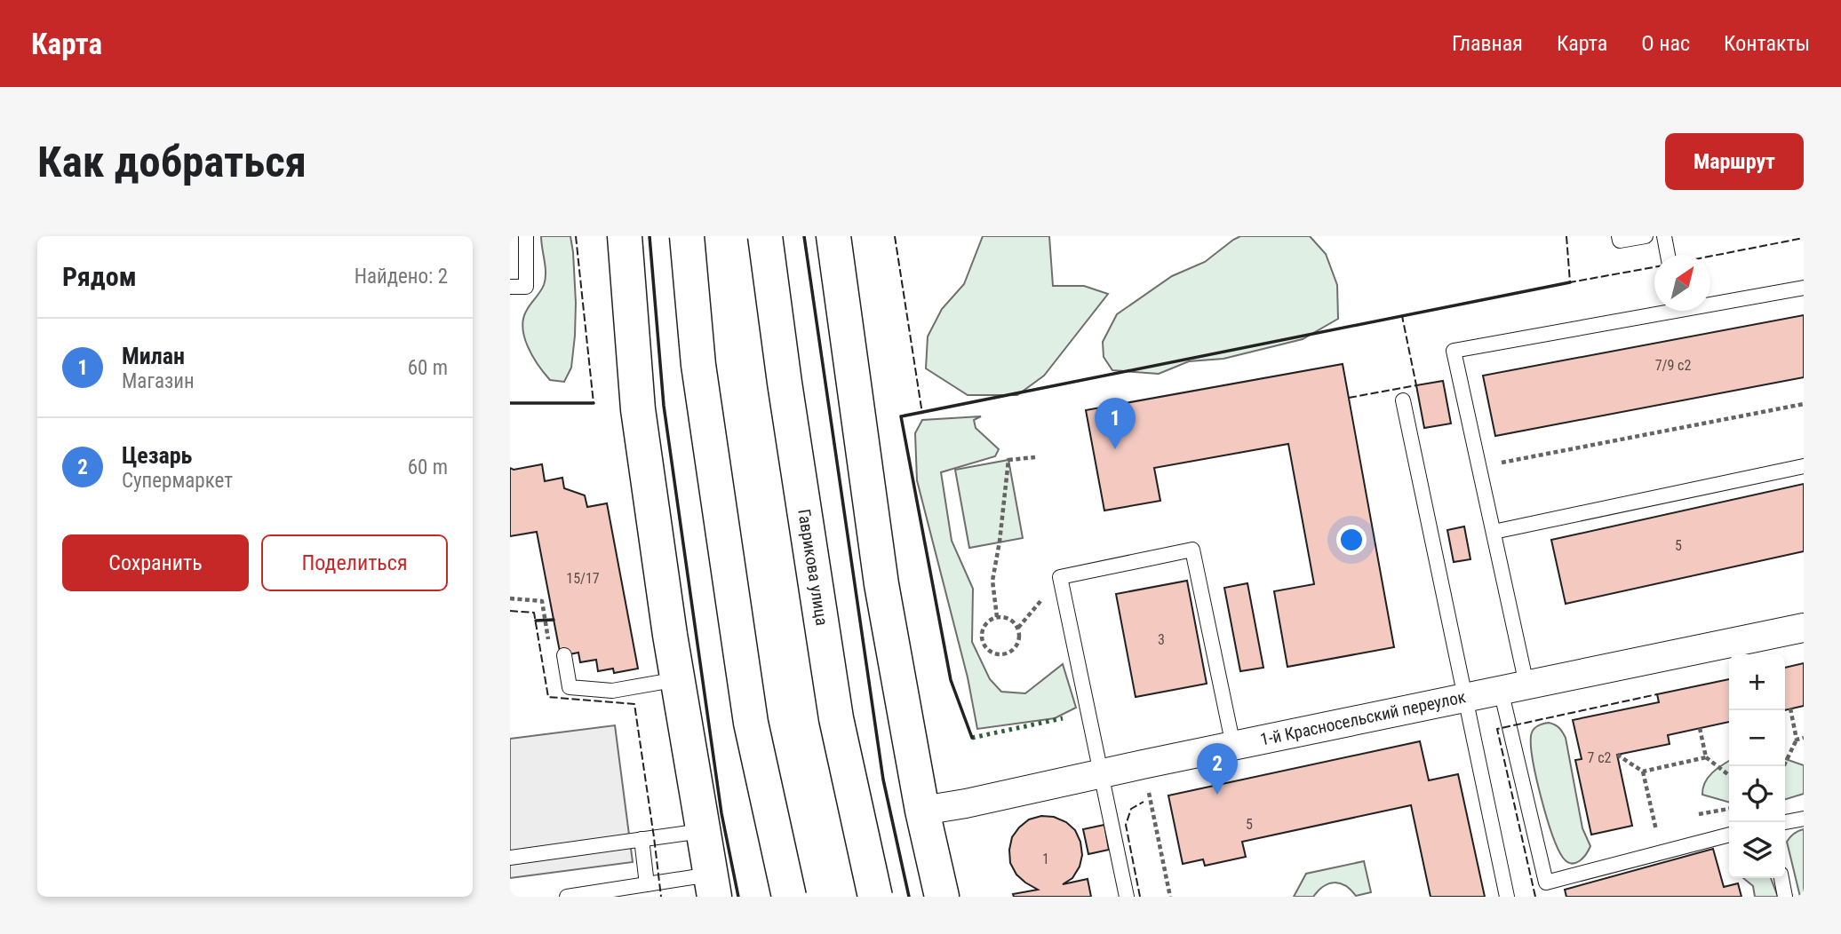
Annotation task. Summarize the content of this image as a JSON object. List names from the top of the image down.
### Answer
{
  "streets": {
    "main road": ["Гаврикова улица"],
    "street": ["1-й Красносельский переулок"]
  },
  "house_numbers": [
    "7/9 c2",
    "5",
    "15/17",
    "3",
    "7 с2",
    "5",
    "1"
  ],
  "north": "top right",
  "page": {
    "header": "Карта",
    "nav": [
      "Главная",
      "Карта",
      "О нас",
      "Контакты"
    ],
    "buttons": [
      "Маршрут",
      ["Сохранить", "Поделиться"]
    ],
    "title": "Как добраться",
    "heading": ["Рядом", "Найдено: 2"],
    "list": [
      {
        "mark": "1",
        "name": "Милан",
        "note": "Магазин",
        "value": "60 m"
      },
      {
        "mark": "2",
        "name": "Цезарь",
        "note": "Супермаркет",
        "value": "60 m"
      }
    ],
    "pins": ["1", "2"],
    "map_buttons": ["+", "−"]
  }
}
